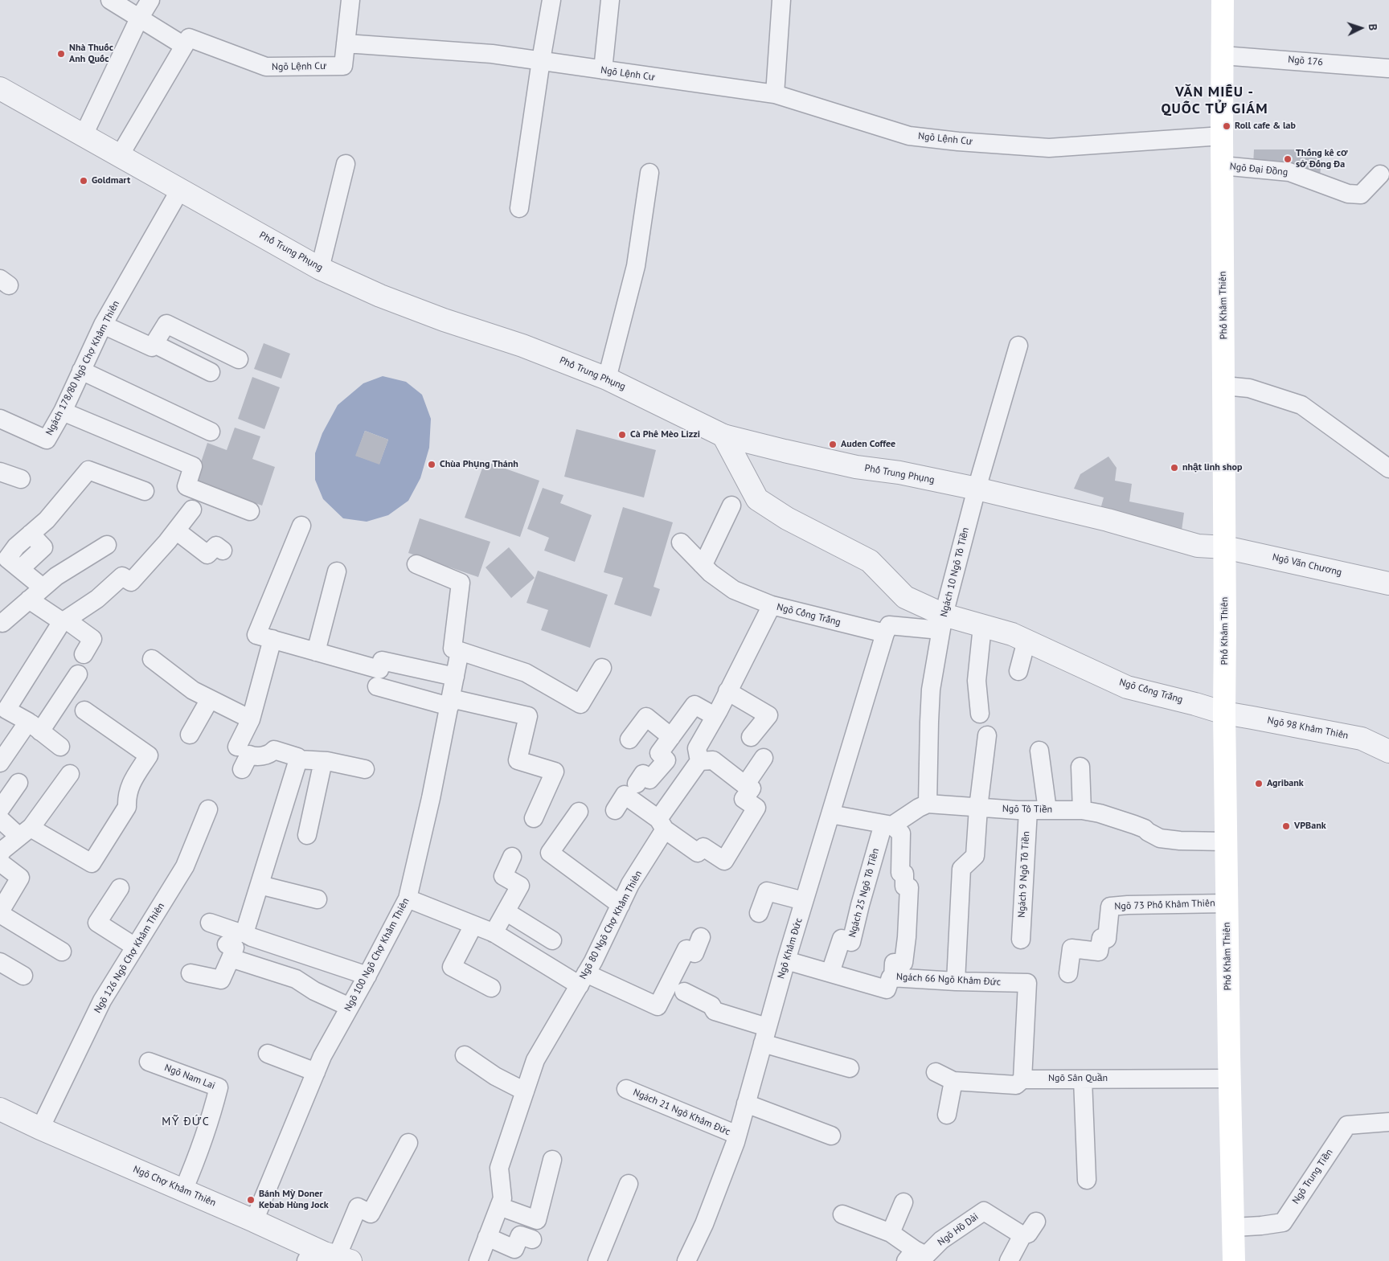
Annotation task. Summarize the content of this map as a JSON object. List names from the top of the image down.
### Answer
{
  "streets": {
    "main road": ["Phố Khâm Thiên"],
    "street": [
      "Phố Trung Phụng",
      "Ngõ Văn Chương",
      "Ngõ Cống Trắng",
      "Ngõ 98 Khâm Thiên",
      "Ngõ Chợ Khâm Thiên"
    ],
    "lane": [
      "Ngõ 176",
      "Ngõ Lệnh Cư",
      "Ngõ Đại Đồng",
      "Ngách 178/80 Ngõ Chợ Khâm Thiên",
      "Ngách 10 Ngõ Tô Tiền",
      "Ngõ Tô Tiền",
      "Ngách 9 Ngõ Tô Tiền",
      "Ngách 25 Ngõ Tô Tiền",
      "Ngõ 73 Phố Khâm Thiên",
      "Ngõ 80 Ngõ Chợ Khâm Thiên",
      "Ngõ Khâm Đức",
      "Ngõ 100 Ngõ Chợ Khâm Thiên",
      "Ngõ 126 Ngõ Chợ Khâm Thiên",
      "Ngách 66 Ngõ Khâm Đức",
      "Ngõ Nam Lai",
      "Ngõ Sân Quần",
      "Ngách 21 Ngõ Khâm Đức",
      "Ngõ Trung Tiền",
      "Ngõ Hồ Dài"
    ]
  },
  "crossings": [
    ["Ngõ 176", "Phố Khâm Thiên"],
    ["Ngõ Lệnh Cư", "Phố Khâm Thiên"],
    ["Ngõ Đại Đồng", "Phố Khâm Thiên"],
    ["Phố Trung Phụng", "Phố Khâm Thiên"],
    ["Phố Trung Phụng", "Ngõ Văn Chương"],
    ["Phố Trung Phụng", "Ngách 10 Ngõ Tô Tiền"],
    ["Phố Trung Phụng", "Ngõ Cống Trắng"],
    ["Phố Khâm Thiên", "Ngõ Văn Chương"],
    ["Phố Khâm Thiên", "Ngõ Cống Trắng"],
    ["Phố Khâm Thiên", "Ngõ 98 Khâm Thiên"],
    ["Phố Khâm Thiên", "Ngõ Tô Tiền"],
    ["Phố Khâm Thiên", "Ngõ 73 Phố Khâm Thiên"],
    ["Phố Khâm Thiên", "Ngõ Sân Quần"],
    ["Phố Khâm Thiên", "Ngõ Trung Tiền"],
    ["Ngách 10 Ngõ Tô Tiền", "Ngõ Cống Trắng"],
    ["Ngách 10 Ngõ Tô Tiền", "Ngõ Tô Tiền"],
    ["Ngõ Cống Trắng", "Ngõ 98 Khâm Thiên"],
    ["Ngõ Cống Trắng", "Ngõ Khâm Đức"],
    ["Ngõ Tô Tiền", "Ngách 9 Ngõ Tô Tiền"],
    ["Ngách 25 Ngõ Tô Tiền", "Ngách 66 Ngõ Khâm Đức"],
    ["Ngõ Khâm Đức", "Ngách 66 Ngõ Khâm Đức"],
    ["Ngõ Khâm Đức", "Ngách 21 Ngõ Khâm Đức"],
    ["Ngõ 100 Ngõ Chợ Khâm Thiên", "Ngõ Chợ Khâm Thiên"],
    ["Ngõ 126 Ngõ Chợ Khâm Thiên", "Ngõ Chợ Khâm Thiên"],
    ["Ngách 66 Ngõ Khâm Đức", "Ngõ Sân Quần"],
    ["Ngõ Nam Lai", "Ngõ Chợ Khâm Thiên"]
  ],
  "districts": ["VĂN MIẾU - QUỐC TỬ GIÁM", "MỸ ĐỨC"],
  "places": [
    "Nhà Thuốc Anh Quốc",
    "Roll cafe & lab",
    "Thống kê cơ sở Đống Đa",
    "Goldmart",
    "Cà Phê Mèo Lizzi",
    "Auden Coffee",
    "Chùa Phụng Thánh",
    "nhật linh shop",
    "Agribank",
    "VPBank",
    "Bánh Mỳ Doner Kebab Hùng Jock"
  ],
  "north": "right"
}
